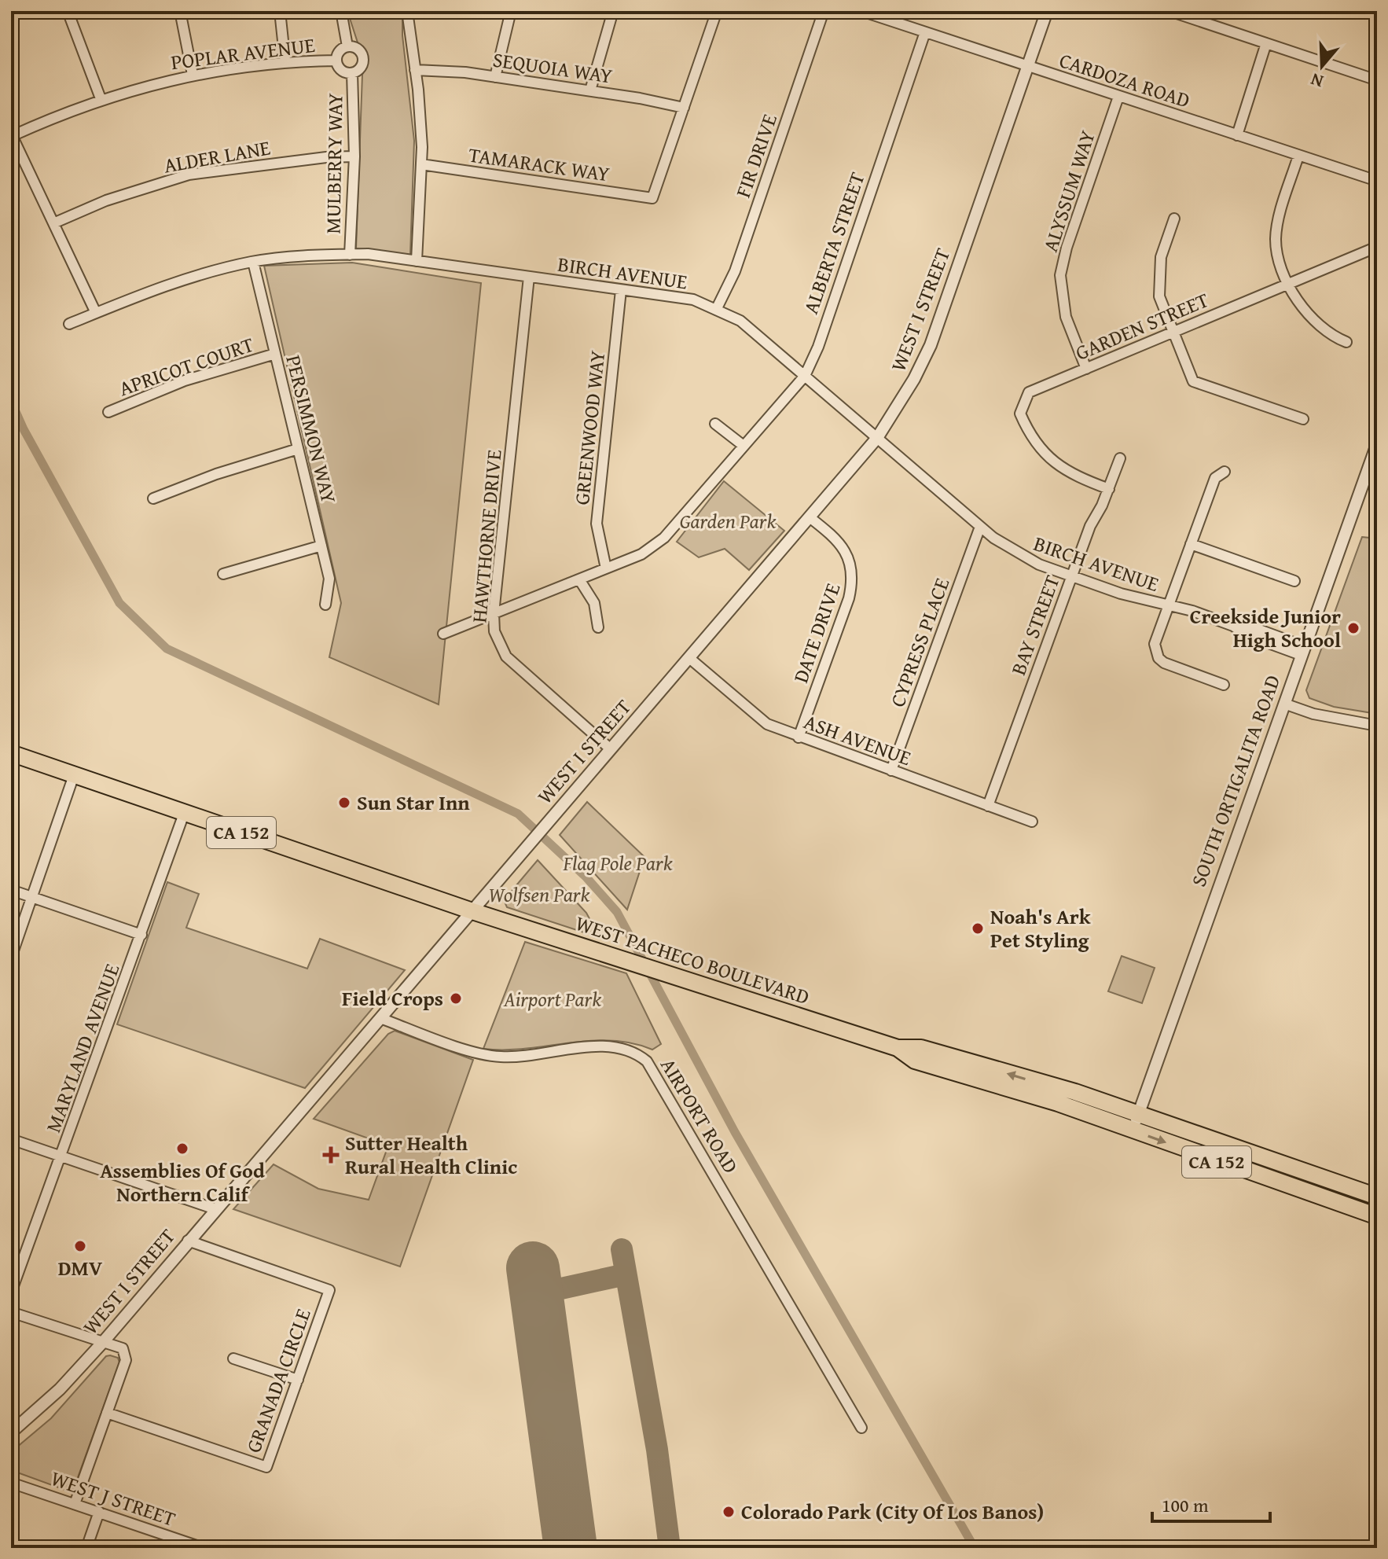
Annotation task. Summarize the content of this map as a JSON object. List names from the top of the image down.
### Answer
{
  "streets": {
    "highway": ["CA 152", "WEST PACHECO BOULEVARD"],
    "street": [
      "POPLAR AVENUE",
      "SEQUOIA WAY",
      "CARDOZA ROAD",
      "FIR DRIVE",
      "ALDER LANE",
      "MULBERRY WAY",
      "TAMARACK WAY",
      "ALYSSUM WAY",
      "ALBERTA STREET",
      "BIRCH AVENUE",
      "WEST I STREET",
      "GARDEN STREET",
      "APRICOT COURT",
      "GREENWOOD WAY",
      "PERSIMMON WAY",
      "HAWTHORNE DRIVE",
      "BAY STREET",
      "DATE DRIVE",
      "CYPRESS PLACE",
      "ASH AVENUE",
      "SOUTH ORTIGALITA ROAD",
      "MARYLAND AVENUE",
      "AIRPORT ROAD",
      "GRANADA CIRCLE",
      "WEST J STREET"
    ]
  },
  "crossings": [
    ["POPLAR AVENUE", "MULBERRY WAY"],
    ["SEQUOIA WAY", "TAMARACK WAY"],
    ["CARDOZA ROAD", "ALYSSUM WAY"],
    ["CARDOZA ROAD", "ALBERTA STREET"],
    ["CARDOZA ROAD", "WEST I STREET"],
    ["FIR DRIVE", "BIRCH AVENUE"],
    ["ALDER LANE", "MULBERRY WAY"],
    ["MULBERRY WAY", "BIRCH AVENUE"],
    ["ALYSSUM WAY", "GARDEN STREET"],
    ["ALBERTA STREET", "BIRCH AVENUE"],
    ["ALBERTA STREET", "GREENWOOD WAY"],
    ["ALBERTA STREET", "HAWTHORNE DRIVE"],
    ["BIRCH AVENUE", "WEST I STREET"],
    ["BIRCH AVENUE", "GREENWOOD WAY"],
    ["BIRCH AVENUE", "PERSIMMON WAY"],
    ["BIRCH AVENUE", "HAWTHORNE DRIVE"],
    ["BIRCH AVENUE", "BAY STREET"],
    ["BIRCH AVENUE", "CYPRESS PLACE"],
    ["BIRCH AVENUE", "SOUTH ORTIGALITA ROAD"],
    ["WEST I STREET", "HAWTHORNE DRIVE"],
    ["WEST I STREET", "DATE DRIVE"],
    ["WEST I STREET", "ASH AVENUE"],
    ["WEST I STREET", "WEST PACHECO BOULEVARD"],
    ["WEST I STREET", "AIRPORT ROAD"],
    ["WEST I STREET", "GRANADA CIRCLE"],
    ["GARDEN STREET", "BAY STREET"],
    ["APRICOT COURT", "PERSIMMON WAY"],
    ["BAY STREET", "ASH AVENUE"],
    ["DATE DRIVE", "ASH AVENUE"],
    ["CYPRESS PLACE", "ASH AVENUE"],
    ["SOUTH ORTIGALITA ROAD", "WEST PACHECO BOULEVARD"],
    ["WEST PACHECO BOULEVARD", "MARYLAND AVENUE"]
  ],
  "parks": [
    "Garden Park",
    "Flag Pole Park",
    "Wolfsen Park",
    "Airport Park"
  ],
  "places": {
    "other": [
      "Creekside Junior High School",
      "Sun Star Inn",
      "Noah's Ark Pet Styling",
      "Field Crops",
      "Assemblies Of God Northern Calif",
      "DMV",
      "Colorado Park (City Of Los Banos)"
    ],
    "health": ["Sutter Health Rural Health Clinic"]
  },
  "scale_bar": "100 m",
  "north": "bottom"
}
